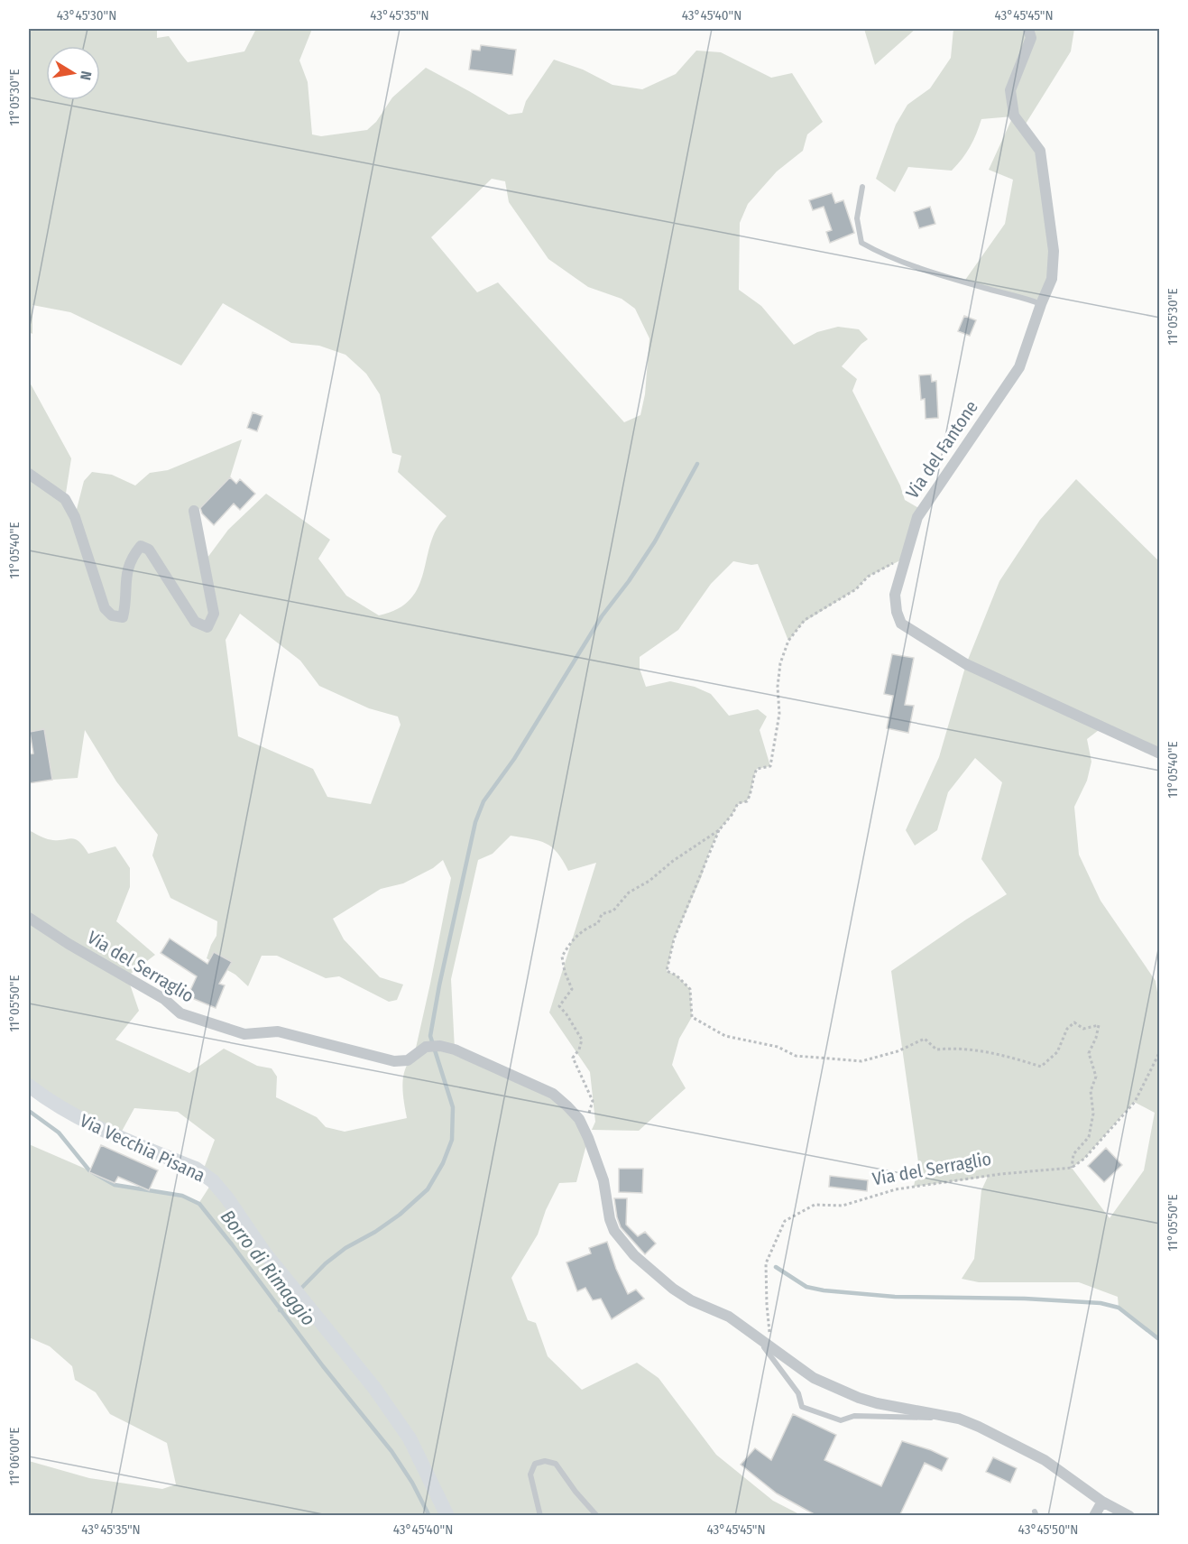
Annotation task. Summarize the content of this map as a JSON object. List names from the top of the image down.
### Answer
{
  "streets": {
    "main road": ["Via Vecchia Pisana"],
    "street": ["Via del Fantone", "Via del Serraglio"]
  },
  "water": ["Borro di Rimaggio"],
  "north": "right",
  "coordinates": [
    "43°45'30\"N",
    "43°45'35\"N",
    "43°45'40\"N",
    "43°45'45\"N",
    "11°05'30\"E",
    "11°05'40\"E",
    "11°05'50\"E",
    "11°06'00\"E",
    "43°45'50\"N"
  ]
}
